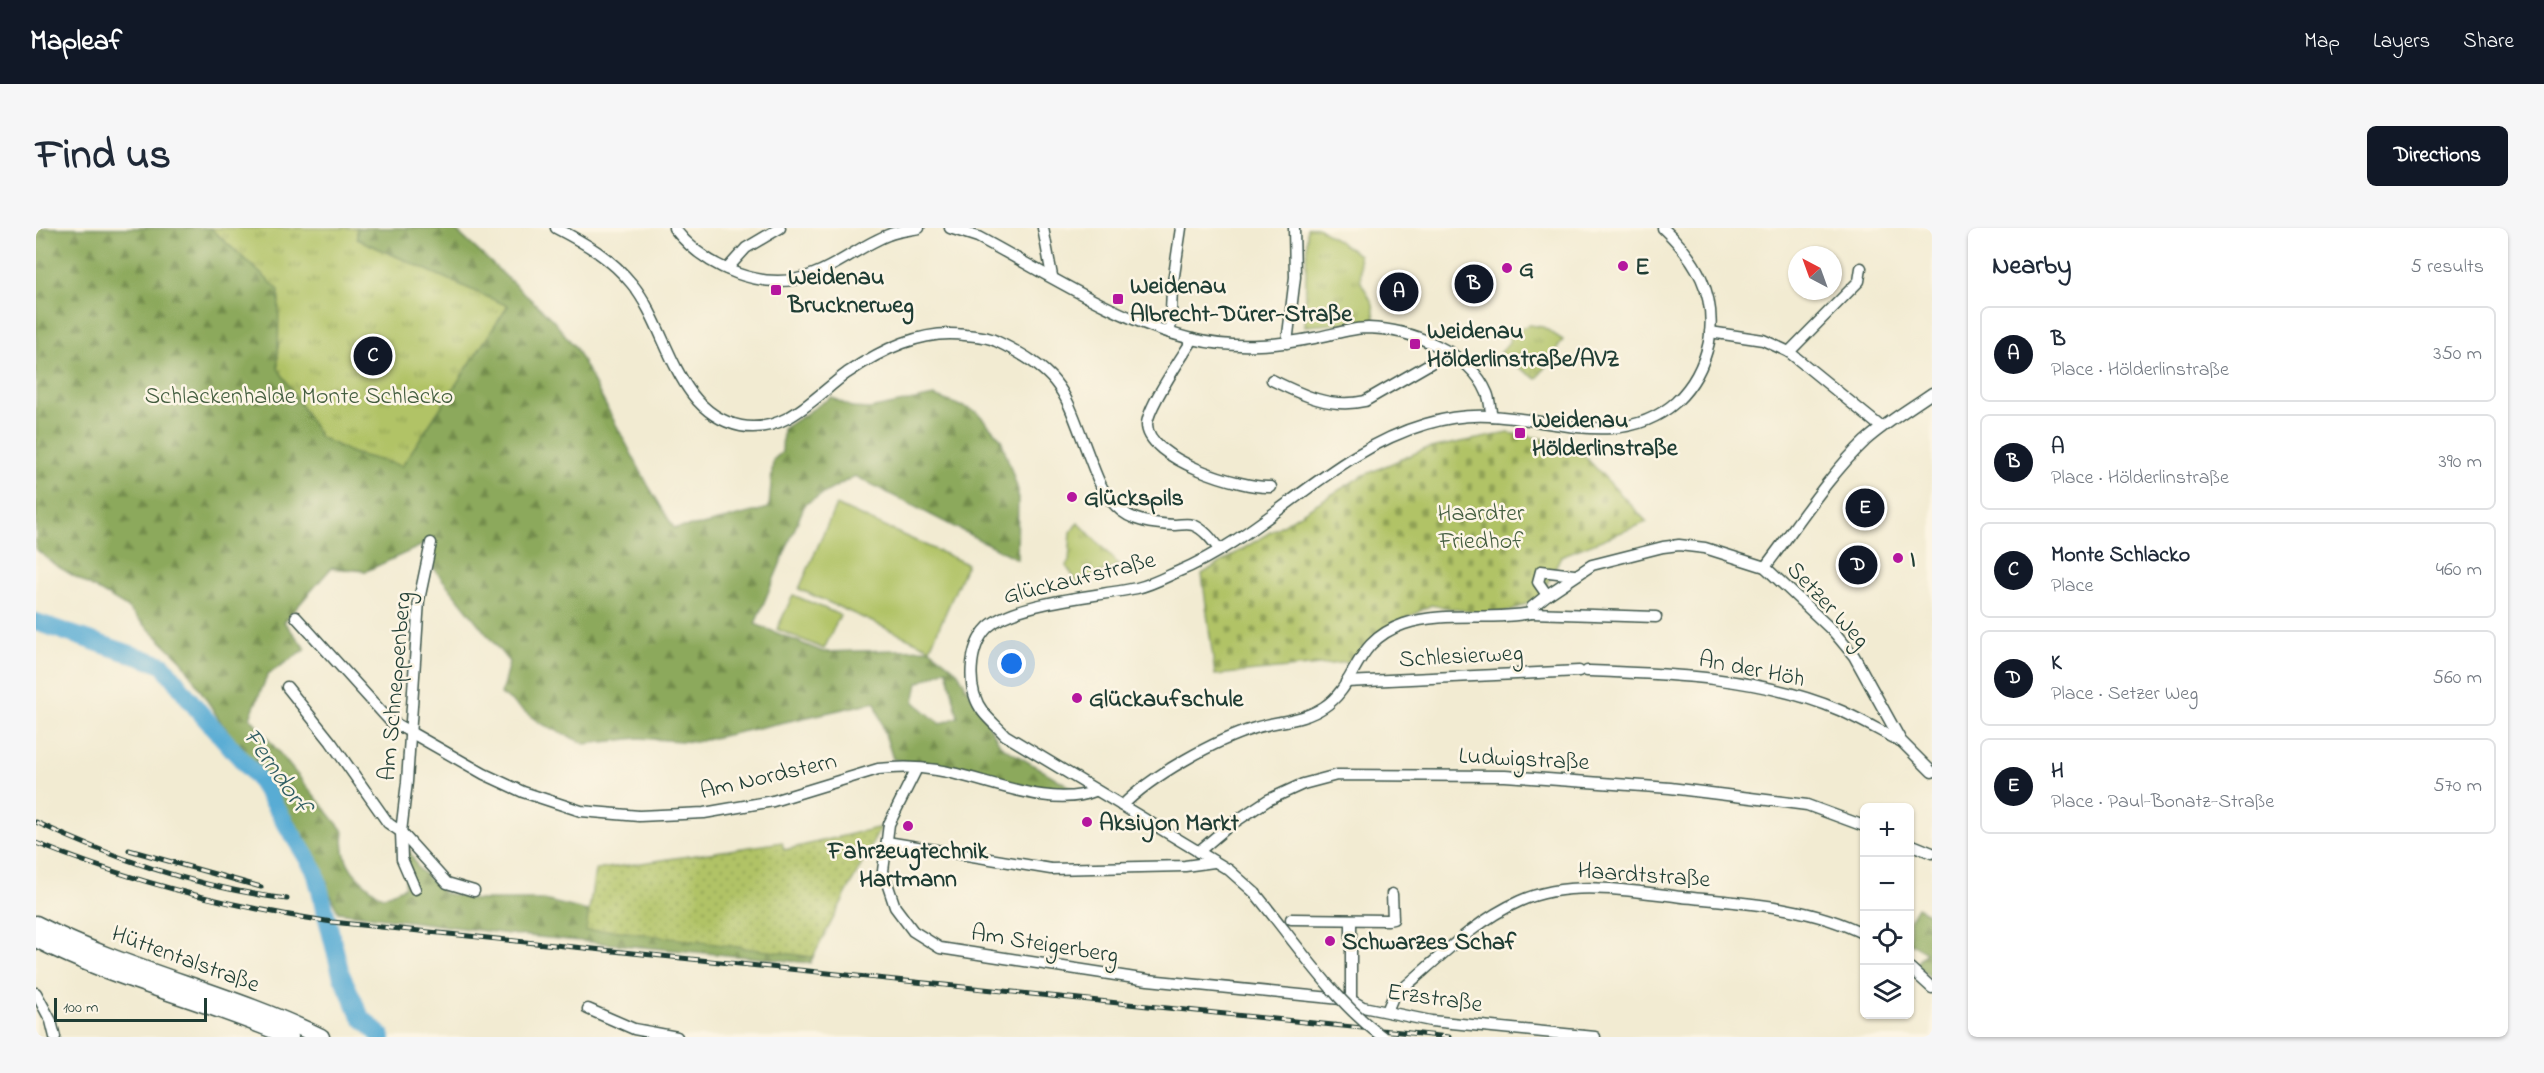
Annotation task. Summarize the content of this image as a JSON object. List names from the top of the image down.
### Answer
{
  "streets": {
    "highway": ["Hüttentalstraße"],
    "street": [
      "Glückaufstraße",
      "Setzer Weg",
      "Schlesierweg",
      "An der Höh",
      "Am Schneppenberg",
      "Ludwigstraße",
      "Am Nordstern",
      "Haardtstraße",
      "Am Steigerberg",
      "Erzstraße"
    ]
  },
  "crossings": [
    ["Glückaufstraße", "Ludwigstraße"],
    ["Glückaufstraße", "Am Nordstern"],
    ["Setzer Weg", "An der Höh"],
    ["Schlesierweg", "An der Höh"],
    ["Am Schneppenberg", "Am Nordstern"],
    ["Am Nordstern", "Am Steigerberg"],
    ["Haardtstraße", "Erzstraße"],
    ["Am Steigerberg", "Erzstraße"]
  ],
  "water": ["Ferndorf"],
  "parks": ["Schlackenhalde Monte Schlacko", "Haardter Friedhof"],
  "places": {
    "other": [
      "E",
      "G",
      "Glückspils",
      "I",
      "Glückaufschule",
      "Aksiyon Markt",
      "Fahrzeugtechnik Hartmann",
      "Schwarzes Schaf"
    ],
    "transit": [
      "Weidenau Brucknerweg",
      "Weidenau Albrecht-Dürer-Straße",
      "Weidenau Hölderlinstraße/AVZ",
      "Weidenau Hölderlinstraße"
    ]
  },
  "scale_bar": "100 m",
  "north": "top left",
  "page": {
    "header": "Mapleaf",
    "nav": ["Map", "Layers", "Share"],
    "title": "Find us",
    "buttons": "Directions",
    "heading": ["Nearby", "5 results"],
    "pins": [
      "B",
      "A",
      "C",
      "E",
      "D"
    ],
    "list": [
      {
        "mark": "A",
        "name": "B",
        "note": "Place · Hölderlinstraße",
        "value": "350 m"
      },
      {
        "mark": "B",
        "name": "A",
        "note": "Place · Hölderlinstraße",
        "value": "390 m"
      },
      {
        "mark": "C",
        "name": "Monte Schlacko",
        "note": "Place",
        "value": "460 m"
      },
      {
        "mark": "D",
        "name": "K",
        "note": "Place · Setzer Weg",
        "value": "560 m"
      },
      {
        "mark": "E",
        "name": "H",
        "note": "Place · Paul-Bonatz-Straße",
        "value": "570 m"
      }
    ],
    "map_buttons": ["+", "−"],
    "scale": "100 m"
  }
}
